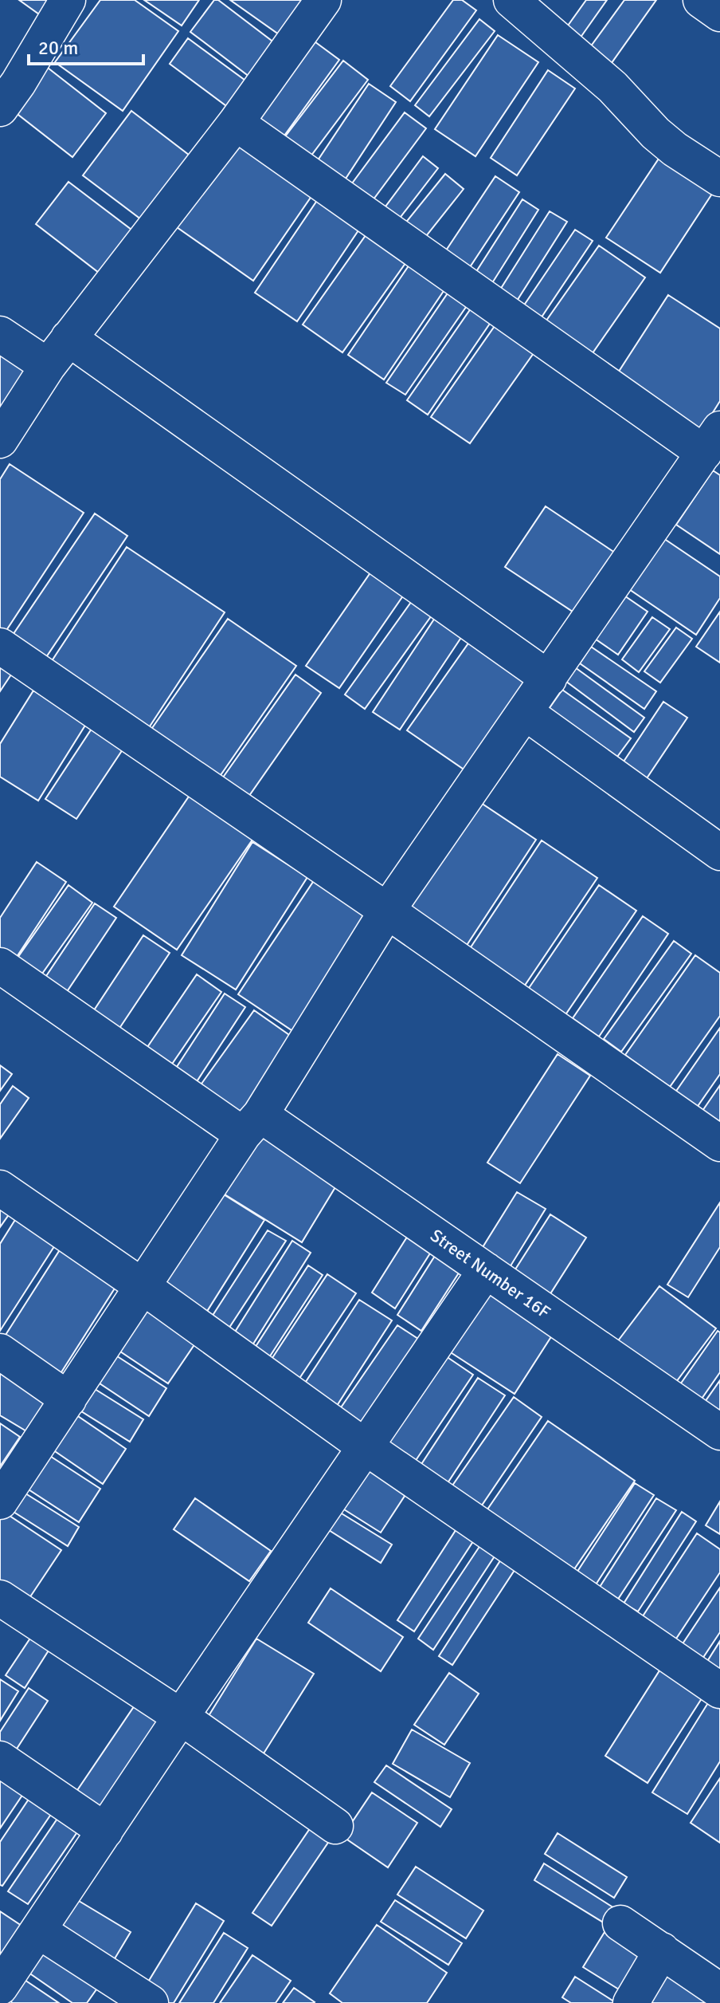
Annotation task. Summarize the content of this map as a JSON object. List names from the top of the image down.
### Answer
{
  "streets": {
    "street": ["Street Number 16F"]
  },
  "scale_bar": "20 m"
}
